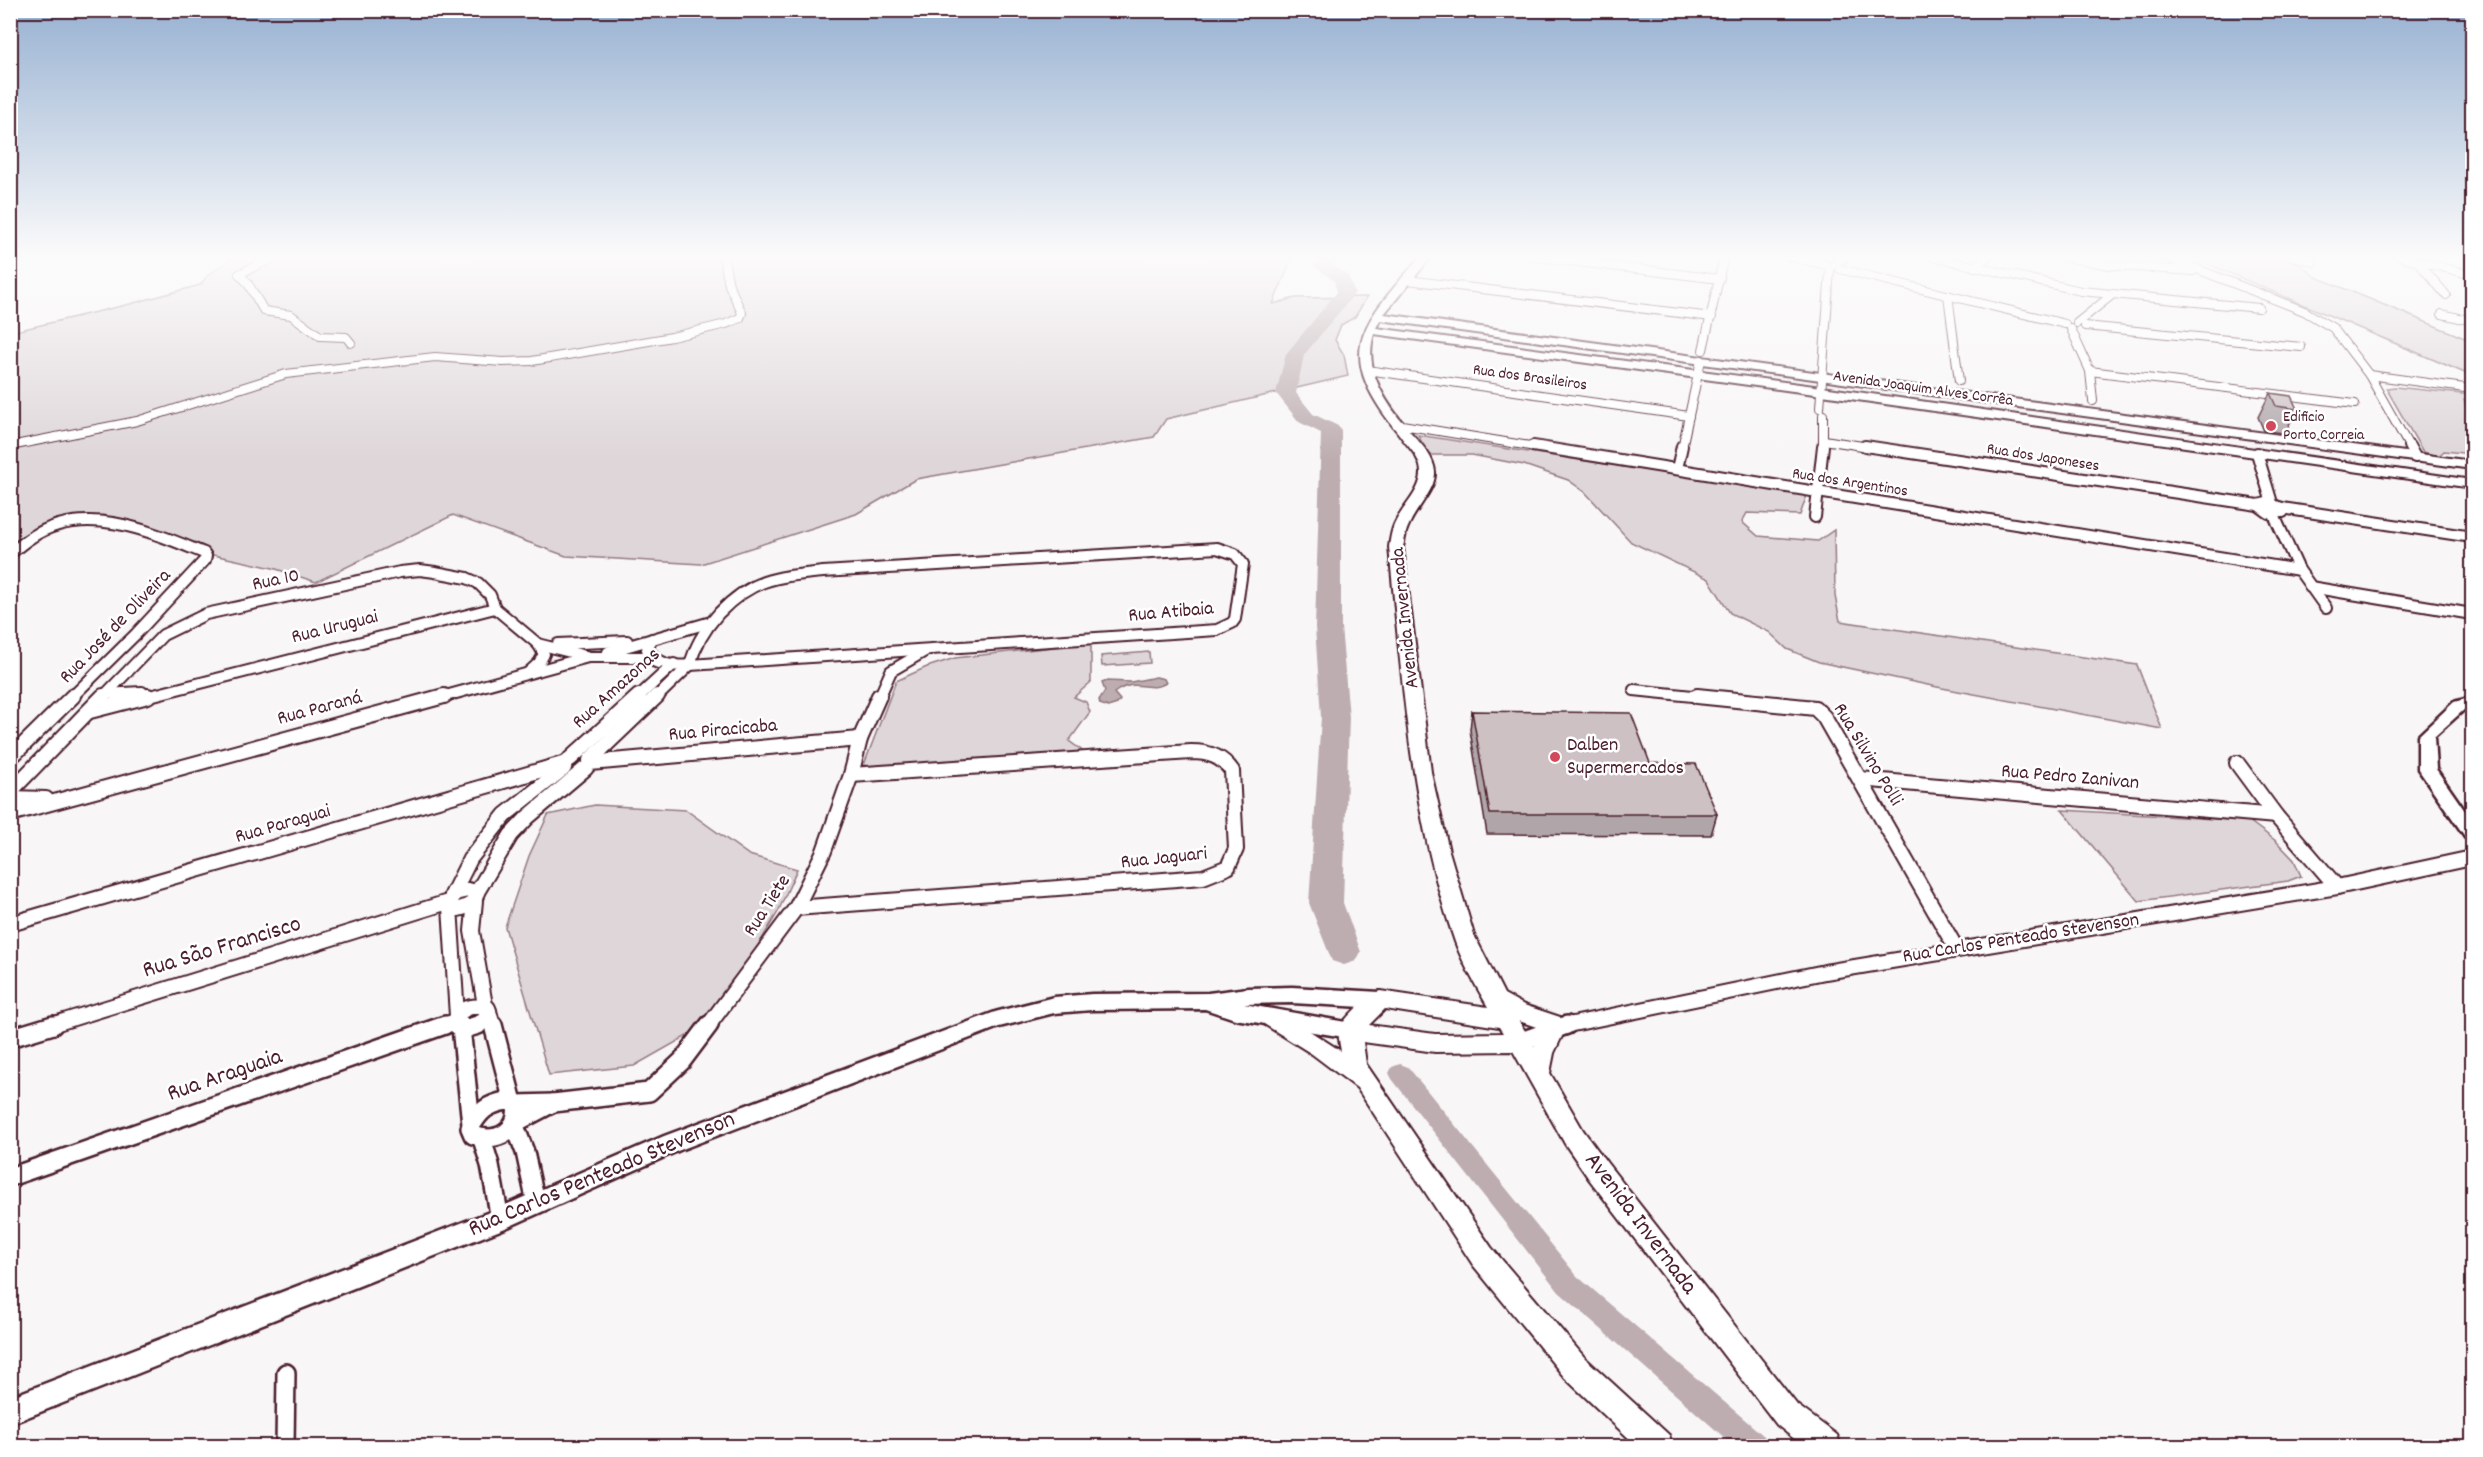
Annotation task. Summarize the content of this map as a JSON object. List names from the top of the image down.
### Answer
{
  "streets": {
    "main road": ["Avenida Joaquim Alves Corrêa", "Avenida Invernada", "Rua Carlos Penteado Stevenson"],
    "street": [
      "Rua dos Brasileiros",
      "Rua dos Japoneses",
      "Rua dos Argentinos",
      "Rua 10",
      "Rua Atibaia",
      "Rua José de Oliveira",
      "Rua Uruguai",
      "Rua Amazonas",
      "Rua Paraná",
      "Rua Piracicaba",
      "Rua Silvino Polli",
      "Rua Pedro Zanivan",
      "Rua Paraguai",
      "Rua Jaguari",
      "Rua Tiete",
      "Rua São Francisco",
      "Rua Araguaia"
    ]
  },
  "crossings": [
    ["Rua dos Brasileiros", "Avenida Invernada"],
    ["Avenida Joaquim Alves Corrêa", "Avenida Invernada"],
    ["Rua dos Argentinos", "Avenida Invernada"],
    ["Rua 10", "Rua Uruguai"],
    ["Rua Atibaia", "Rua Amazonas"],
    ["Rua Atibaia", "Rua Paraná"],
    ["Rua Atibaia", "Rua Tiete"],
    ["Avenida Invernada", "Rua Carlos Penteado Stevenson"],
    ["Rua Amazonas", "Rua Paraná"],
    ["Rua Amazonas", "Rua Piracicaba"],
    ["Rua Amazonas", "Rua Paraguai"],
    ["Rua Amazonas", "Rua Tiete"],
    ["Rua Amazonas", "Rua São Francisco"],
    ["Rua Amazonas", "Rua Araguaia"],
    ["Rua Piracicaba", "Rua Tiete"],
    ["Rua Silvino Polli", "Rua Pedro Zanivan"],
    ["Rua Silvino Polli", "Rua Carlos Penteado Stevenson"],
    ["Rua Jaguari", "Rua Tiete"]
  ],
  "places": ["Edificio Porto Correia", "Dalben Supermercados"]
}
